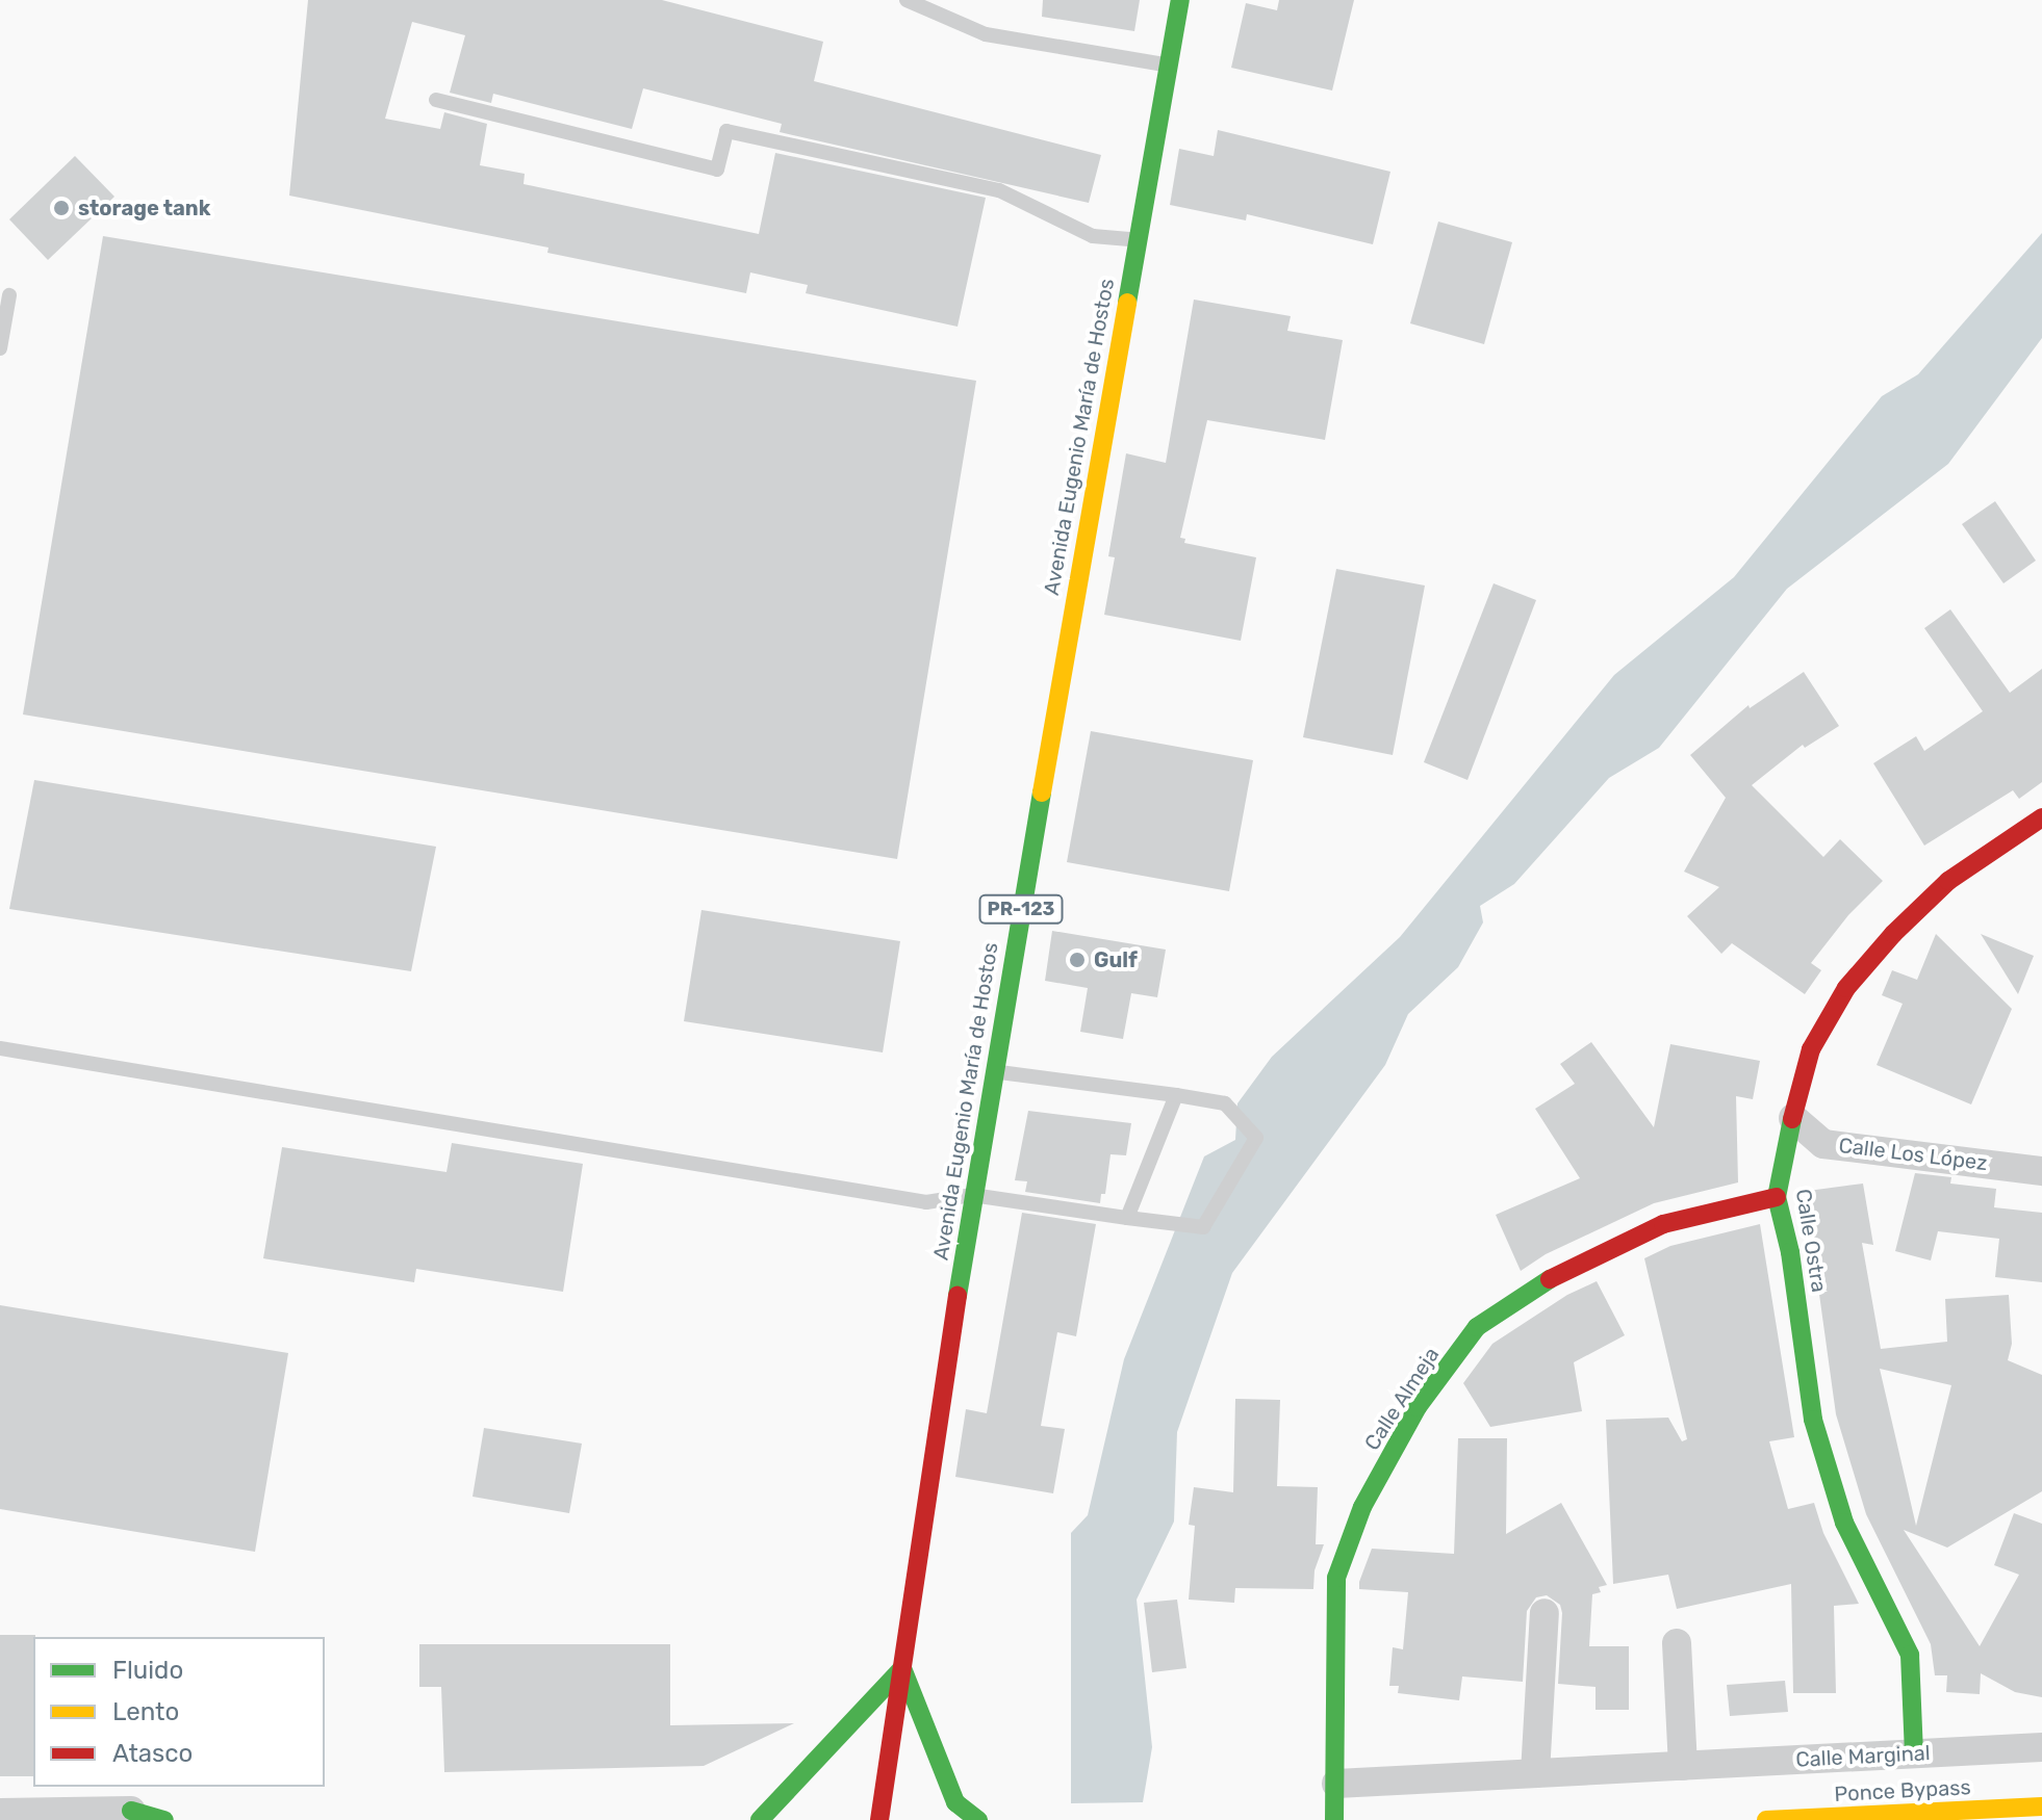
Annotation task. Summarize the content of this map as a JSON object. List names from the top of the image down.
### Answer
{
  "streets": {
    "main road": [
      "Avenida Eugenio María de Hostos",
      "PR-123",
      "Calle Ostra",
      "Calle Almeja",
      "Ponce Bypass"
    ],
    "street": ["Calle Los López", "Calle Marginal"]
  },
  "crossings": [
    ["Calle Los López", "Calle Ostra"],
    ["Calle Ostra", "Calle Almeja"],
    ["Calle Ostra", "Calle Marginal"],
    ["Calle Almeja", "Calle Marginal"]
  ],
  "places": ["storage tank", "Gulf"],
  "legend": ["Fluido", "Lento", "Atasco"]
}
